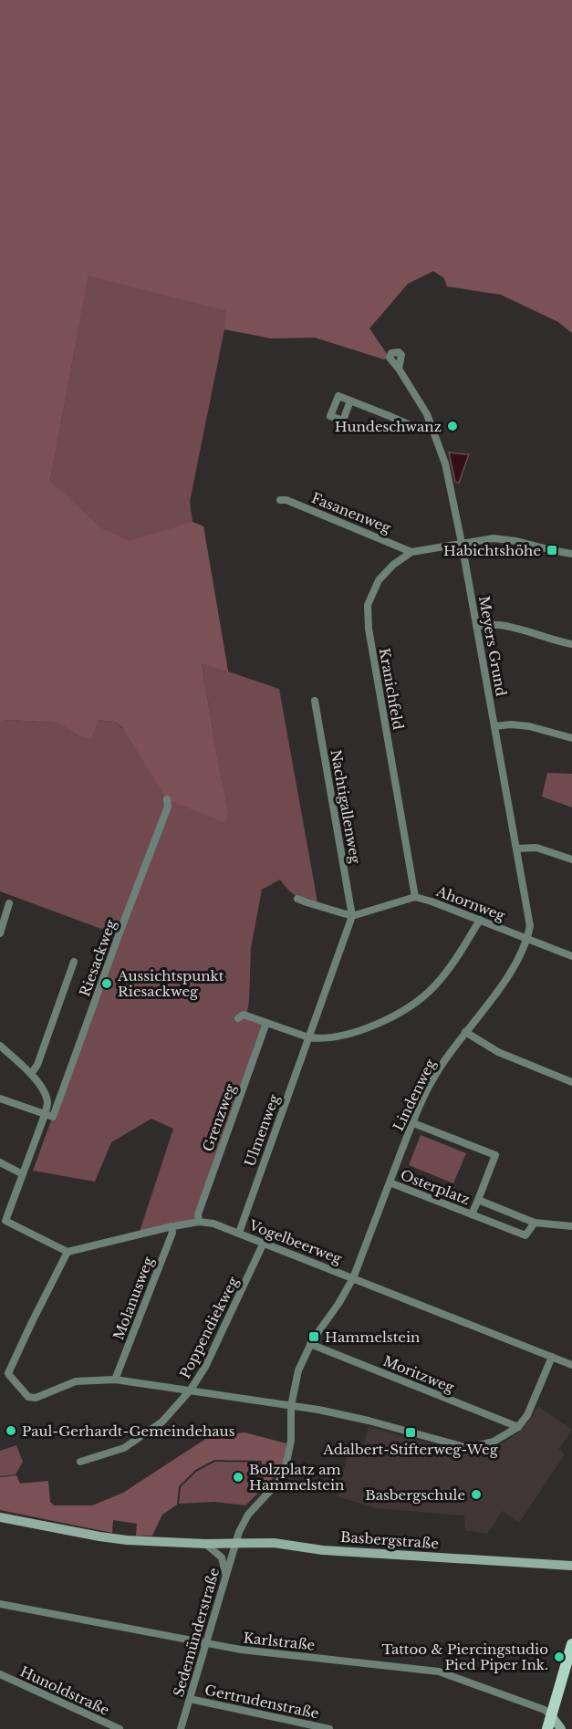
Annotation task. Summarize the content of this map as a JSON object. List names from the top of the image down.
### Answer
{
  "streets": {
    "main road": ["Basbergstraße"],
    "street": [
      "Fasanenweg",
      "Meyers Grund",
      "Kranichfeld",
      "Nachtigallenweg",
      "Ahornweg",
      "Riesackweg",
      "Lindenweg",
      "Grenzweg",
      "Ulmenweg",
      "Osterplatz",
      "Vogelbeerweg",
      "Molanusweg",
      "Poppendiekweg",
      "Moritzweg",
      "Sedemünderstraße",
      "Karlstraße",
      "Hunoldstraße",
      "Gertrudenstraße"
    ]
  },
  "crossings": [
    ["Fasanenweg", "Kranichfeld"],
    ["Meyers Grund", "Kranichfeld"],
    ["Meyers Grund", "Ahornweg"],
    ["Meyers Grund", "Lindenweg"],
    ["Kranichfeld", "Ahornweg"],
    ["Nachtigallenweg", "Ahornweg"],
    ["Nachtigallenweg", "Ulmenweg"],
    ["Ahornweg", "Lindenweg"],
    ["Ahornweg", "Ulmenweg"],
    ["Riesackweg", "Vogelbeerweg"],
    ["Lindenweg", "Osterplatz"],
    ["Lindenweg", "Vogelbeerweg"],
    ["Grenzweg", "Vogelbeerweg"],
    ["Ulmenweg", "Vogelbeerweg"],
    ["Vogelbeerweg", "Molanusweg"],
    ["Vogelbeerweg", "Poppendiekweg"],
    ["Basbergstraße", "Sedemünderstraße"],
    ["Sedemünderstraße", "Karlstraße"],
    ["Sedemünderstraße", "Gertrudenstraße"]
  ],
  "places": {
    "other": [
      "Hundeschwanz",
      "Aussichtspunkt Riesackweg",
      "Paul-Gerhardt-Gemeindehaus",
      "Bolzplatz am Hammelstein",
      "Basbergschule",
      "Tattoo & Piercingstudio Pied Piper Ink."
    ],
    "transit": ["Habichtshöhe", "Hammelstein", "Adalbert-Stifterweg-Weg"]
  }
}
